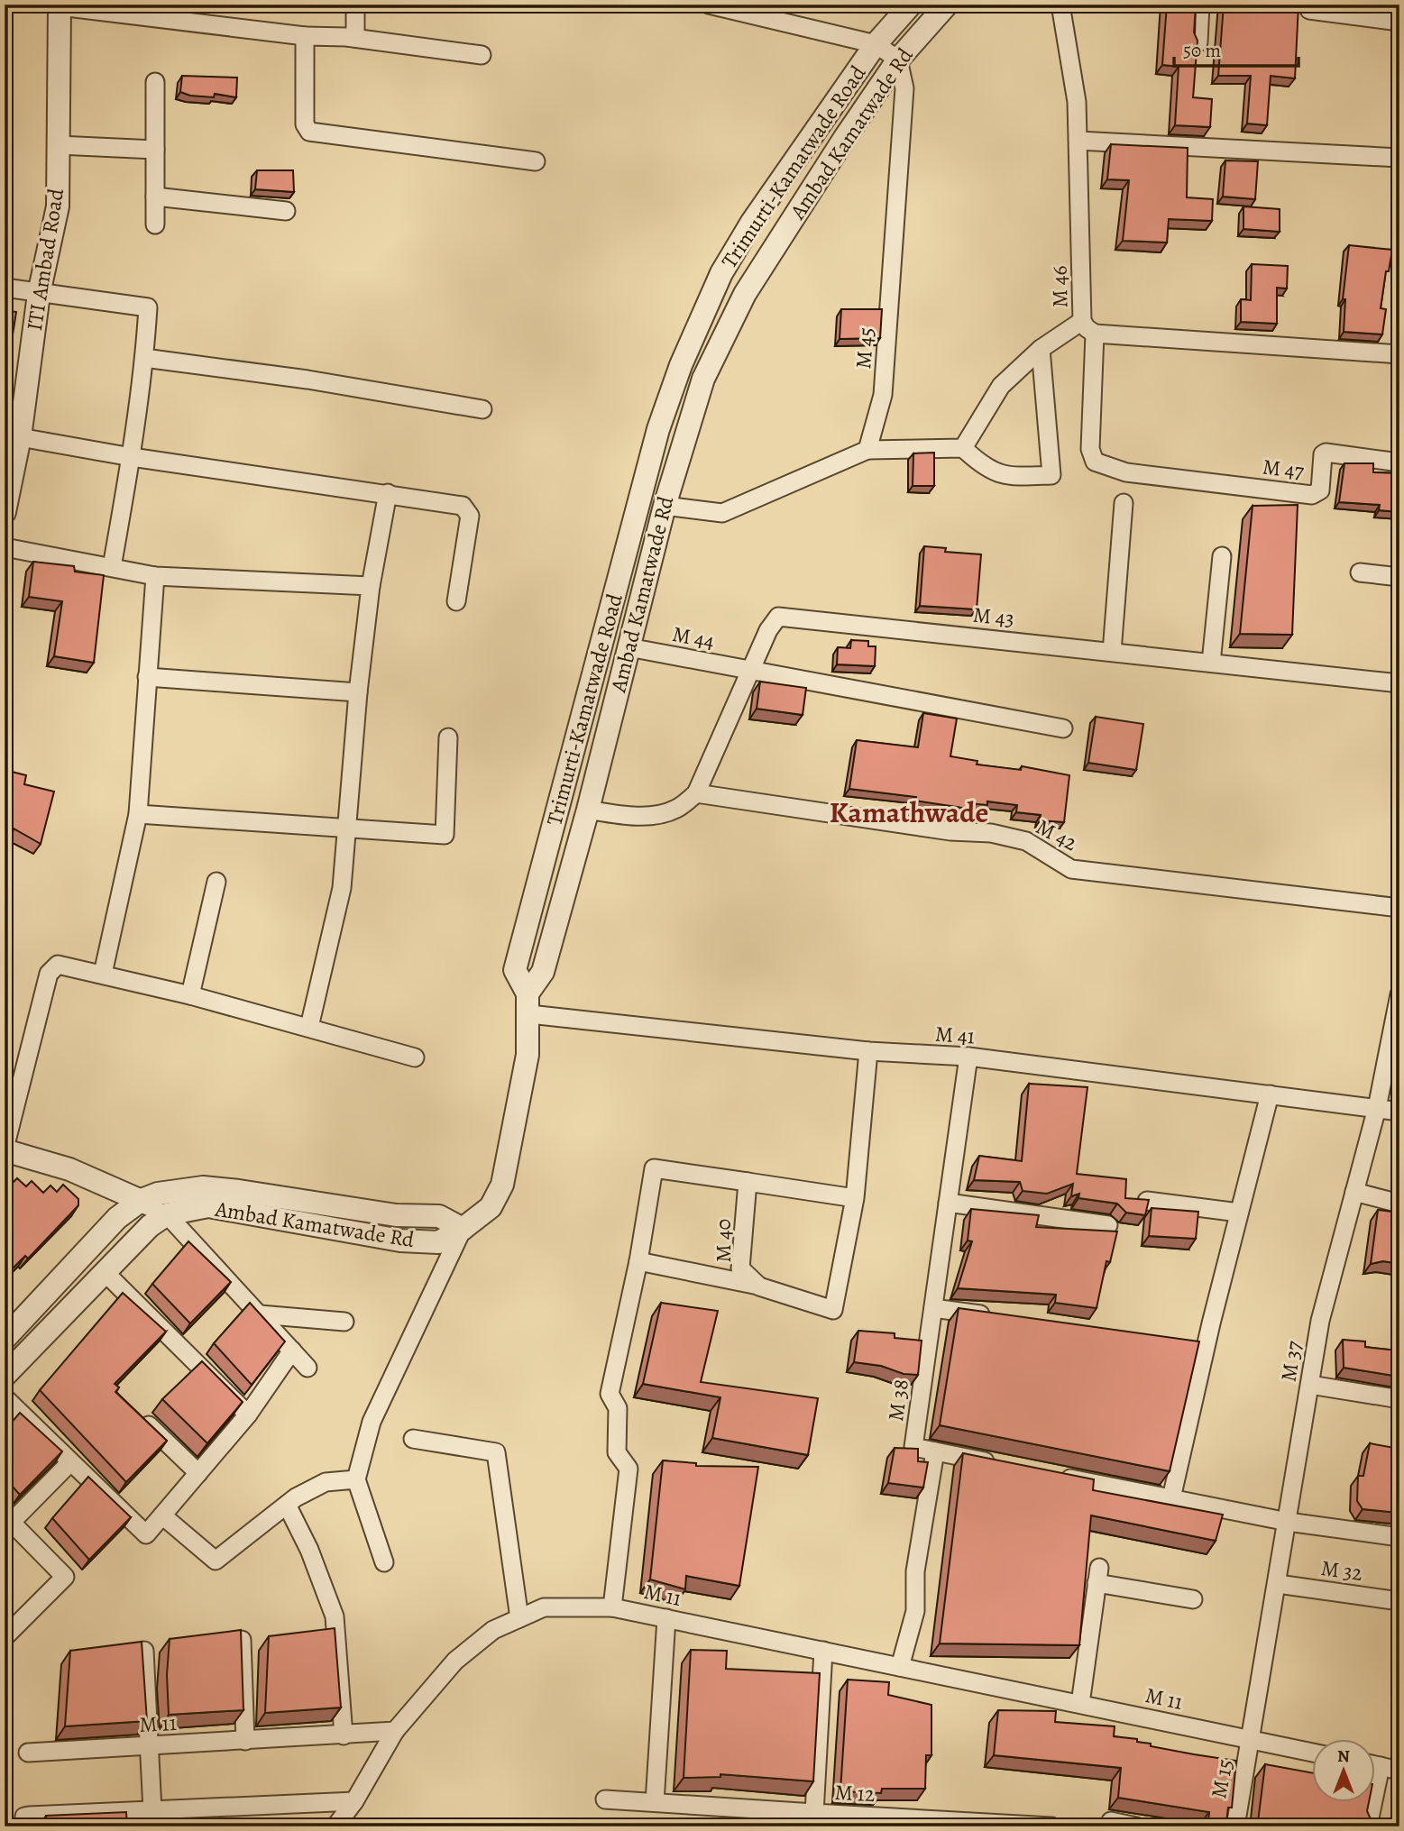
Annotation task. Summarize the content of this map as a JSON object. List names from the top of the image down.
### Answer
{
  "streets": {
    "street": [
      "Ambad Kamatwade Rd",
      "Trimurti-Kamatwade Road",
      "ITI Ambad Road",
      "M 46",
      "M 45",
      "M 47",
      "M 43",
      "M 44",
      "M 42",
      "M 41",
      "M 40",
      "M 37",
      "M 38",
      "M 32",
      "M 11",
      "M 15",
      "M 12"
    ]
  },
  "crossings": [
    ["Ambad Kamatwade Rd", "Trimurti-Kamatwade Road"],
    ["Ambad Kamatwade Rd", "M 45"],
    ["Ambad Kamatwade Rd", "M 44"],
    ["Ambad Kamatwade Rd", "M 41"],
    ["Trimurti-Kamatwade Road", "M 41"],
    ["M 46", "M 47"],
    ["M 43", "M 44"],
    ["M 43", "M 42"],
    ["M 41", "M 40"],
    ["M 41", "M 37"],
    ["M 41", "M 38"],
    ["M 37", "M 32"],
    ["M 37", "M 11"],
    ["M 37", "M 15"],
    ["M 11", "M 15"],
    ["M 11", "M 12"]
  ],
  "districts": ["Kamathwade"],
  "scale_bar": "50 m",
  "north": "top"
}
